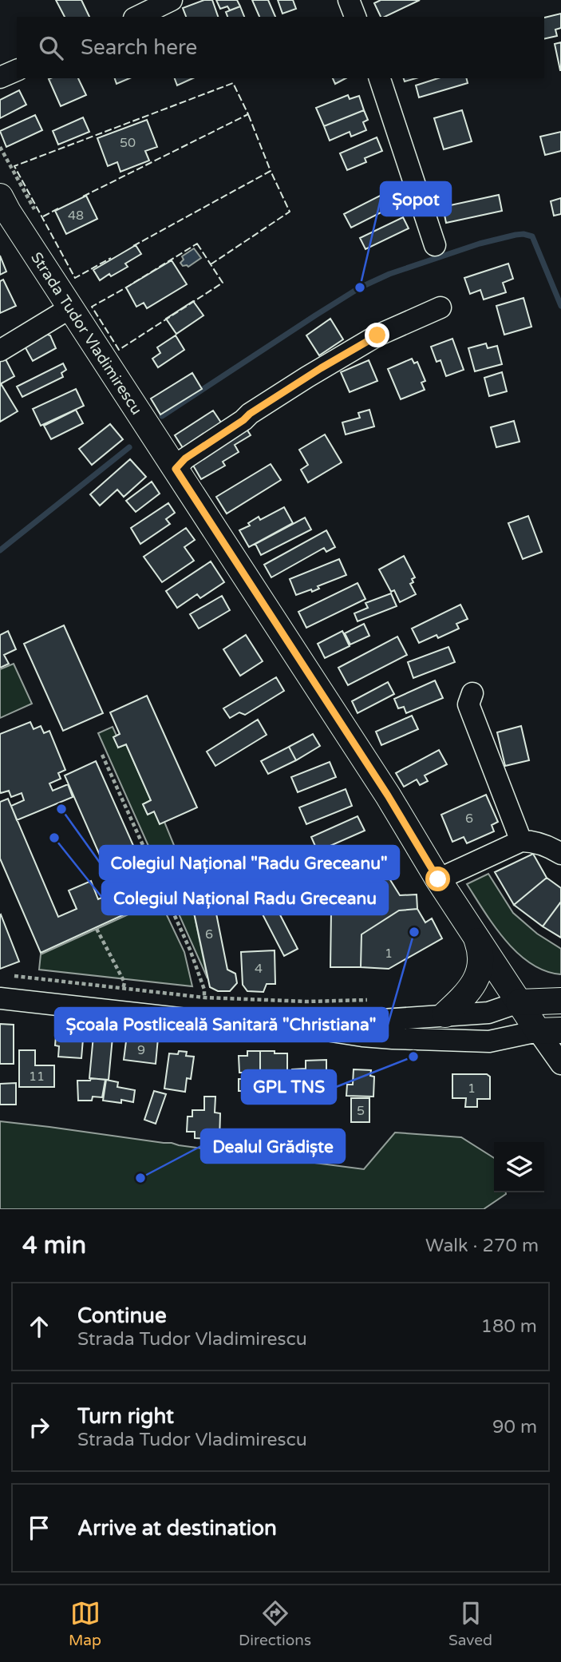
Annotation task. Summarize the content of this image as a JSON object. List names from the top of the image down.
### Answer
{
  "streets": {
    "main road": ["Strada Tudor Vladimirescu"]
  },
  "places": [
    "Șopot",
    "Colegiul Național \"Radu Greceanu\"",
    "Colegiul Național Radu Greceanu",
    "Școala Postliceală Sanitară \"Christiana\"",
    "GPL TNS",
    "Dealul Grădiște"
  ],
  "house_numbers": [
    "50",
    "48",
    "6",
    "6",
    "1",
    "4",
    "9",
    "11",
    "1",
    "5"
  ],
  "page": {
    "search": "Search here",
    "heading": ["4 min", "Walk · 270 m"],
    "list": [
      ["Continue", "Strada Tudor Vladimirescu", "180 m"],
      ["Turn right", "Strada Tudor Vladimirescu", "90 m"],
      "Arrive at destination"
    ],
    "nav": ["Map", "Directions", "Saved"]
  }
}
